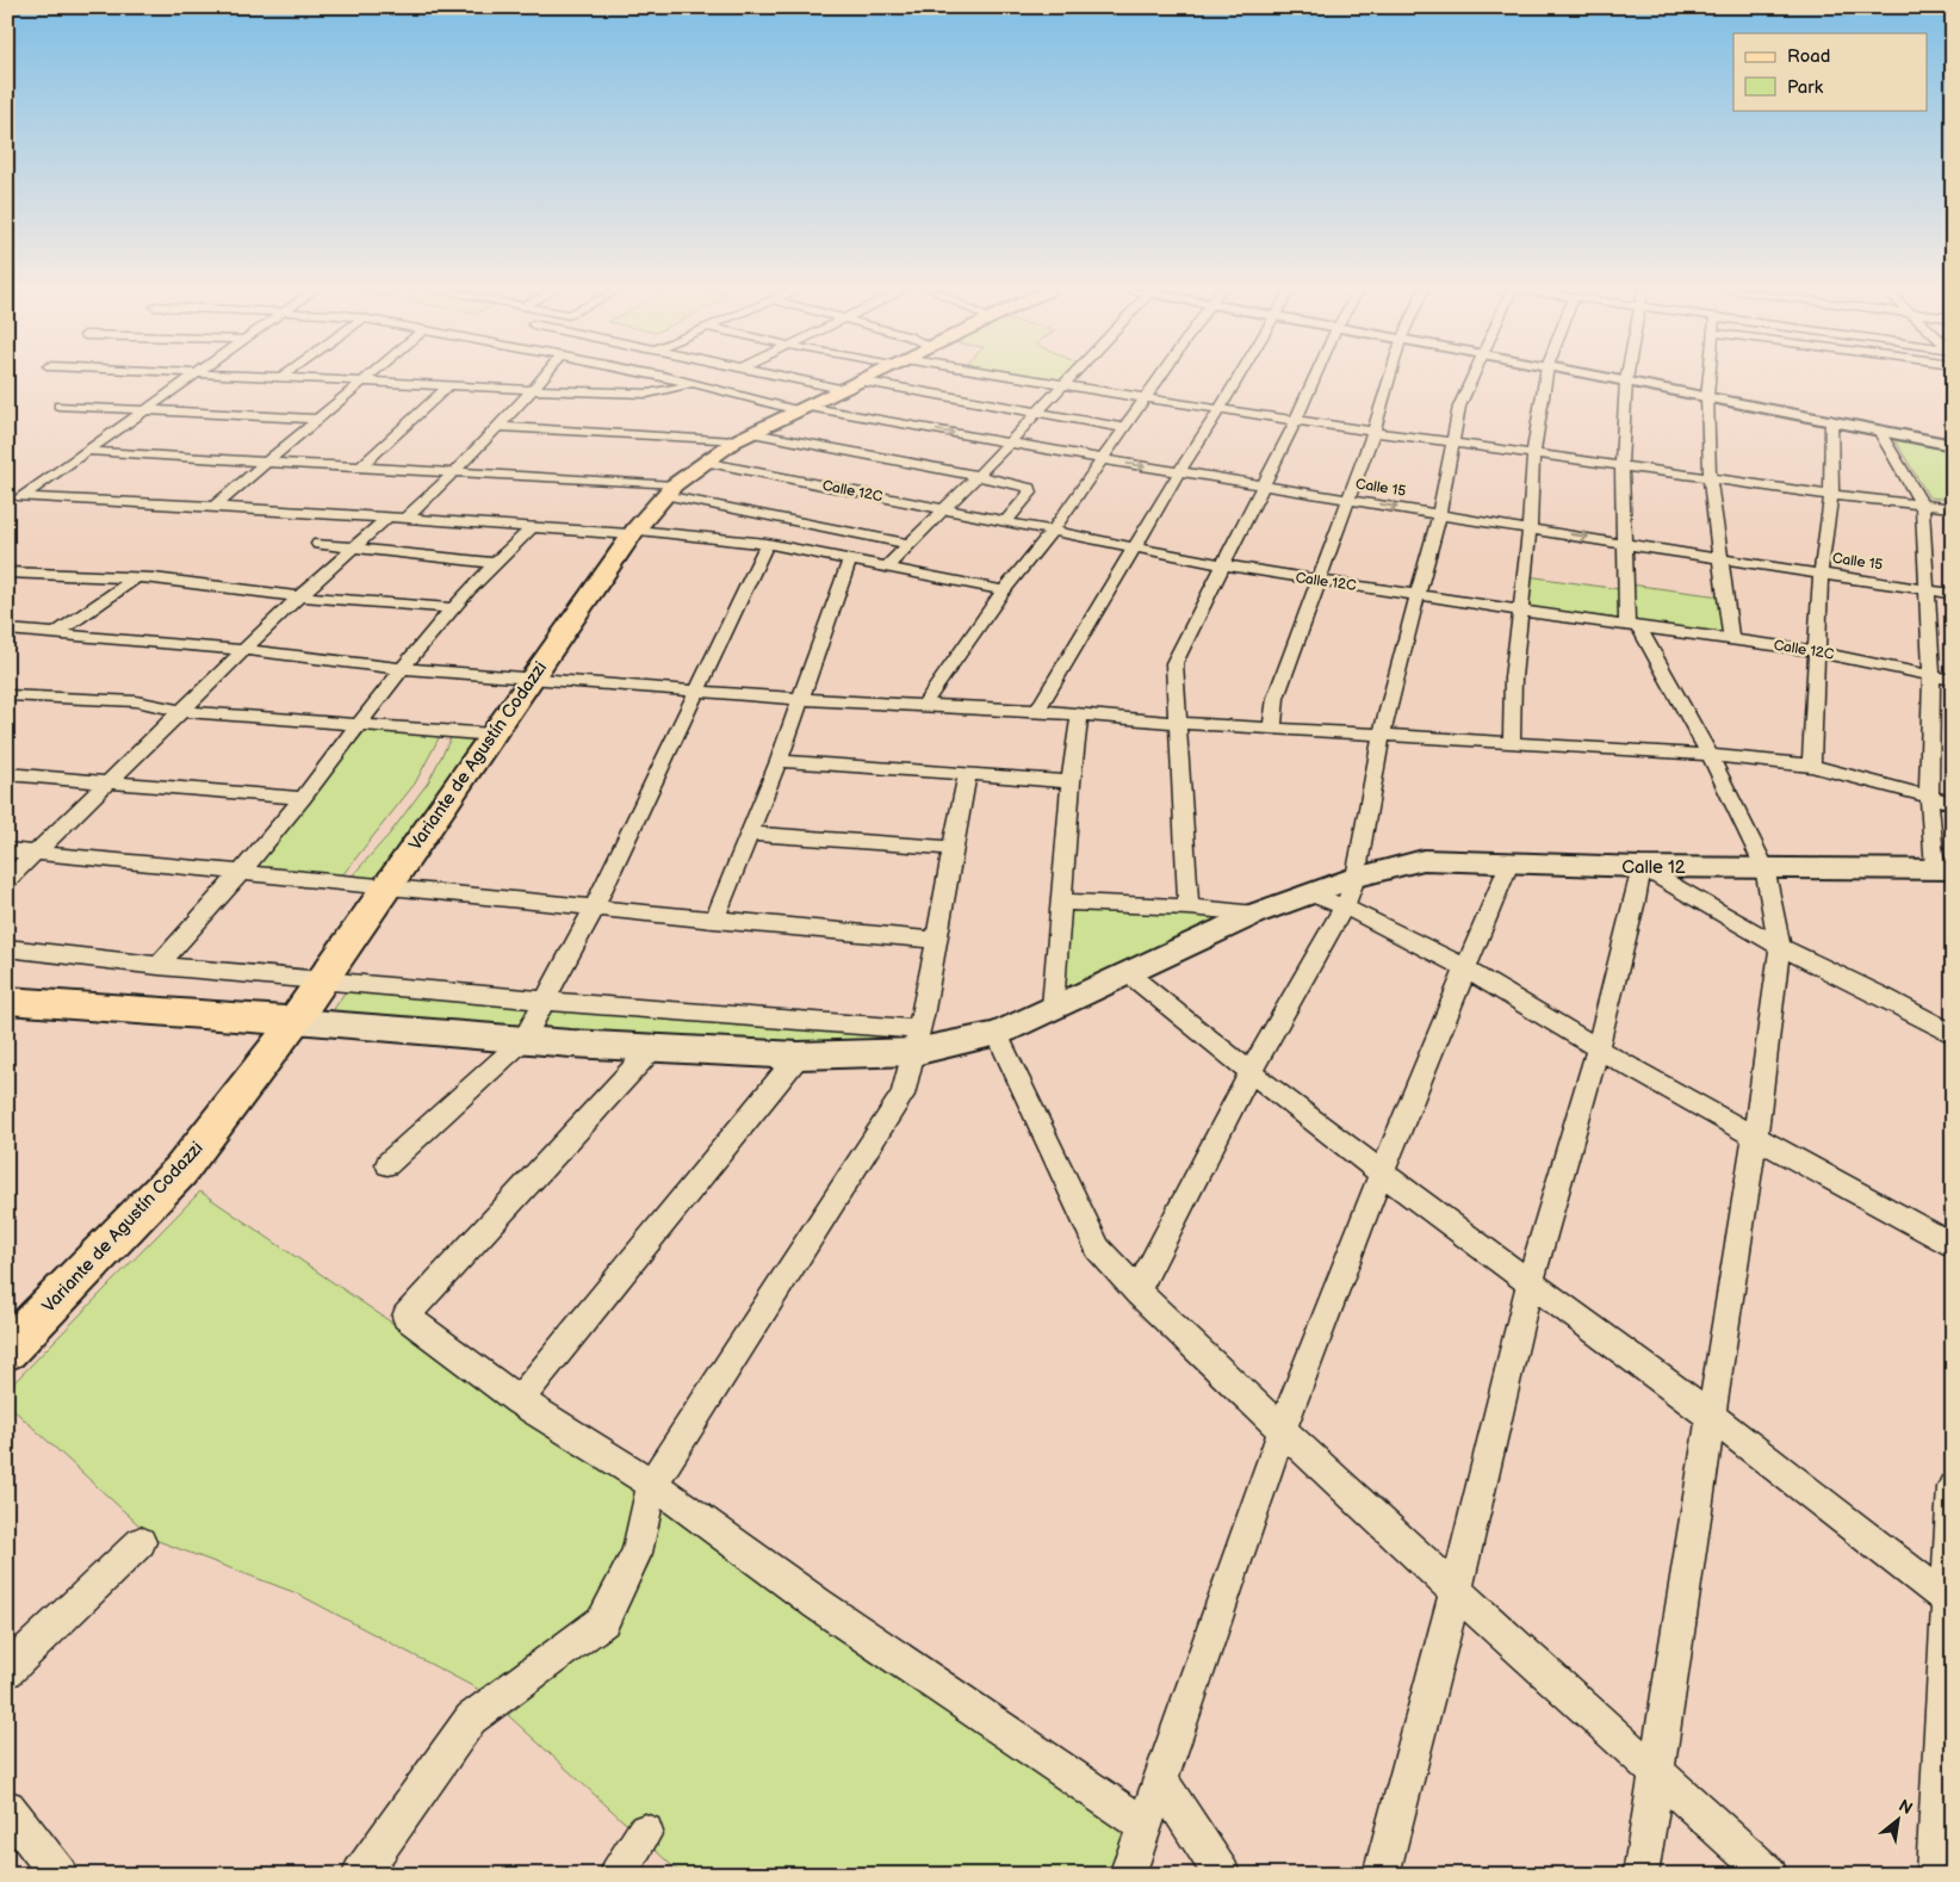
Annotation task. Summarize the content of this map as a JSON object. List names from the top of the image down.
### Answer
{
  "streets": {
    "main road": ["Variante de Agustín Codazzi", "Calle 12"],
    "street": ["Calle 15", "Calle 12C"]
  },
  "crossings": [
    ["Calle 15", "Variante de Agustín Codazzi"],
    ["Calle 12C", "Variante de Agustín Codazzi"],
    ["Variante de Agustín Codazzi", "Calle 12"]
  ],
  "legend": ["Road", "Park"],
  "north": "top right"
}
